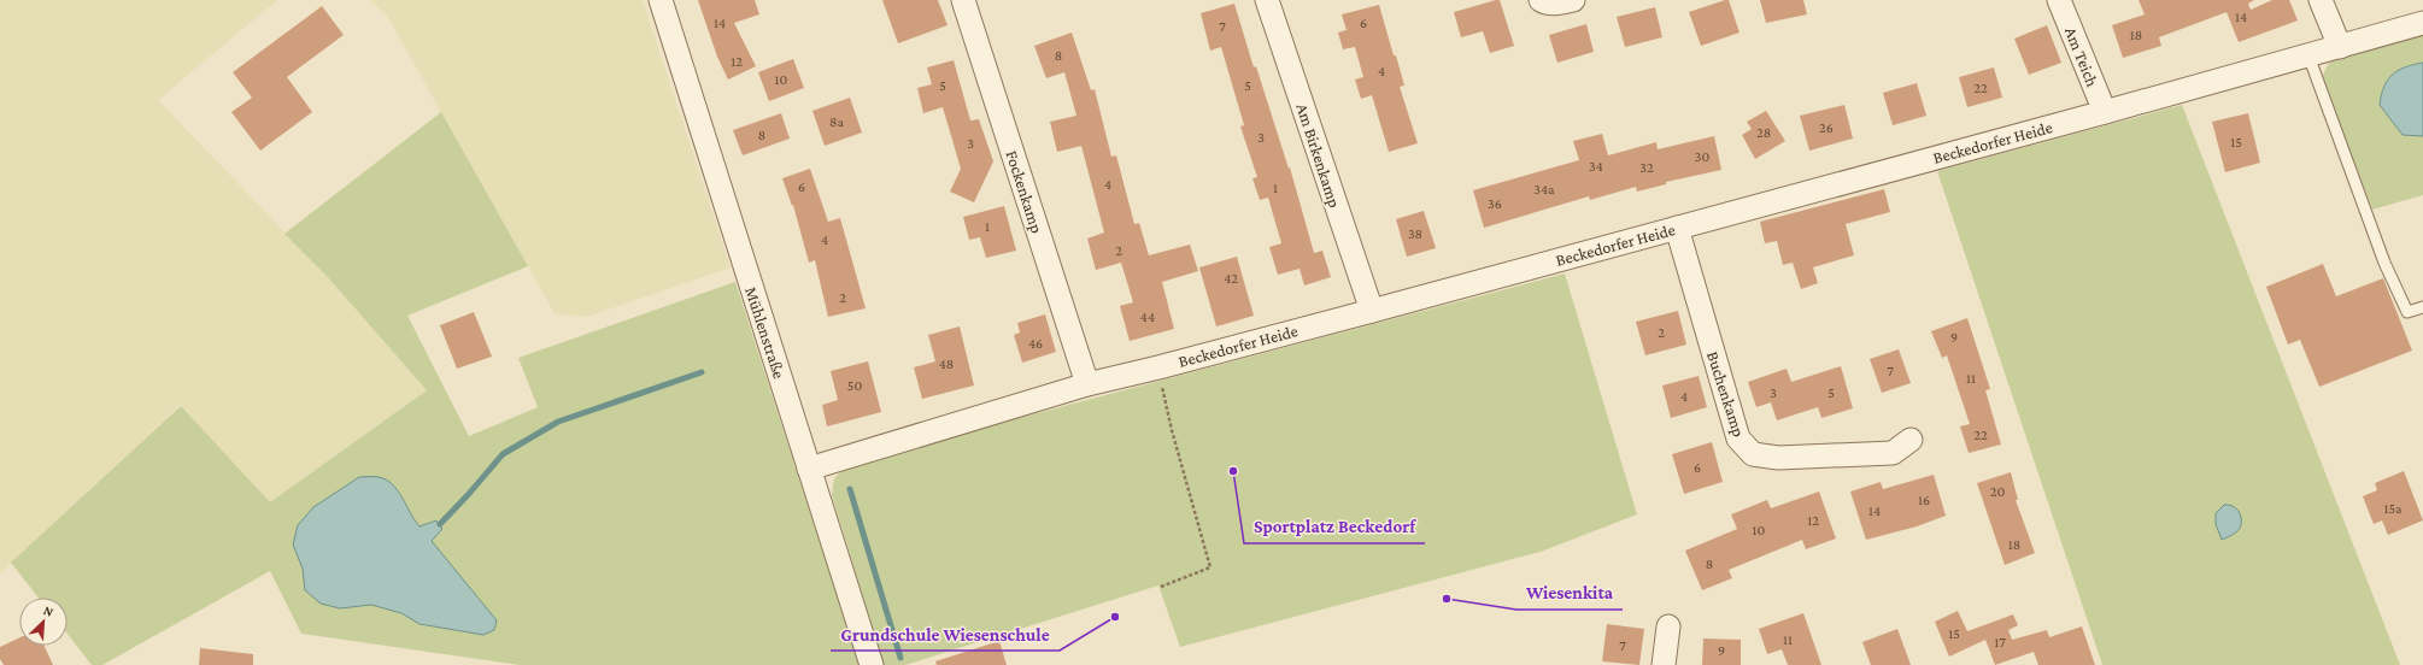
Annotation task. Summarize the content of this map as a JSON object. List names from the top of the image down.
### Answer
{
  "streets": {
    "street": [
      "Am Teich",
      "Beckedorfer Heide",
      "Am Birkenkamp",
      "Fockenkamp",
      "Mühlenstraße",
      "Buchenkamp"
    ]
  },
  "crossings": [
    ["Am Teich", "Beckedorfer Heide"],
    ["Beckedorfer Heide", "Am Birkenkamp"],
    ["Beckedorfer Heide", "Fockenkamp"],
    ["Beckedorfer Heide", "Mühlenstraße"],
    ["Beckedorfer Heide", "Buchenkamp"]
  ],
  "places": ["Sportplatz Beckedorf", "Wiesenkita", "Grundschule Wiesenschule"],
  "house_numbers": [
    "14",
    "14",
    "6",
    "7",
    "18",
    "8",
    "12",
    "4",
    "10",
    "5",
    "5",
    "22",
    "8a",
    "26",
    "28",
    "8",
    "3",
    "15",
    "3",
    "30",
    "34",
    "32",
    "4",
    "6",
    "1",
    "34a",
    "36",
    "1",
    "38",
    "4",
    "2",
    "42",
    "2",
    "44",
    "2",
    "9",
    "46",
    "48",
    "7",
    "11",
    "50",
    "3",
    "5",
    "4",
    "22",
    "6",
    "20",
    "16",
    "15a",
    "14",
    "12",
    "10",
    "18",
    "8",
    "15",
    "11",
    "17",
    "7",
    "9"
  ],
  "north": "top right"
}
